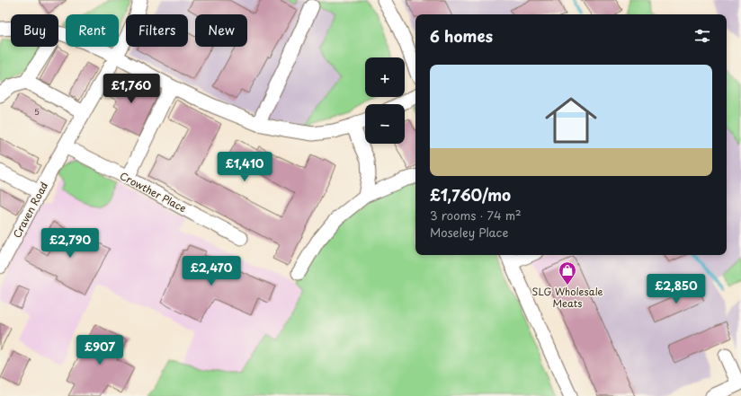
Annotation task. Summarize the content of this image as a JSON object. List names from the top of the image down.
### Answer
{
  "streets": {
    "street": ["Crowther Place", "Craven Road"]
  },
  "crossings": [
    ["Crowther Place", "Craven Road"]
  ],
  "places": {
    "shop": ["SLG Wholesale Meats"]
  },
  "house_numbers": ["5"],
  "page": {
    "chip": [
      "Buy",
      "Rent",
      "Filters",
      "New"
    ],
    "heading": "6 homes",
    "map_buttons": ["+", "−"],
    "list": [
      {
        "name": "£1,760/mo",
        "note": "3 rooms · 74 m² · Moseley Place"
      }
    ],
    "price": [
      "£1,760",
      "£1,410",
      "£2,790",
      "£2,470",
      "£2,850",
      "£907"
    ]
  }
}
